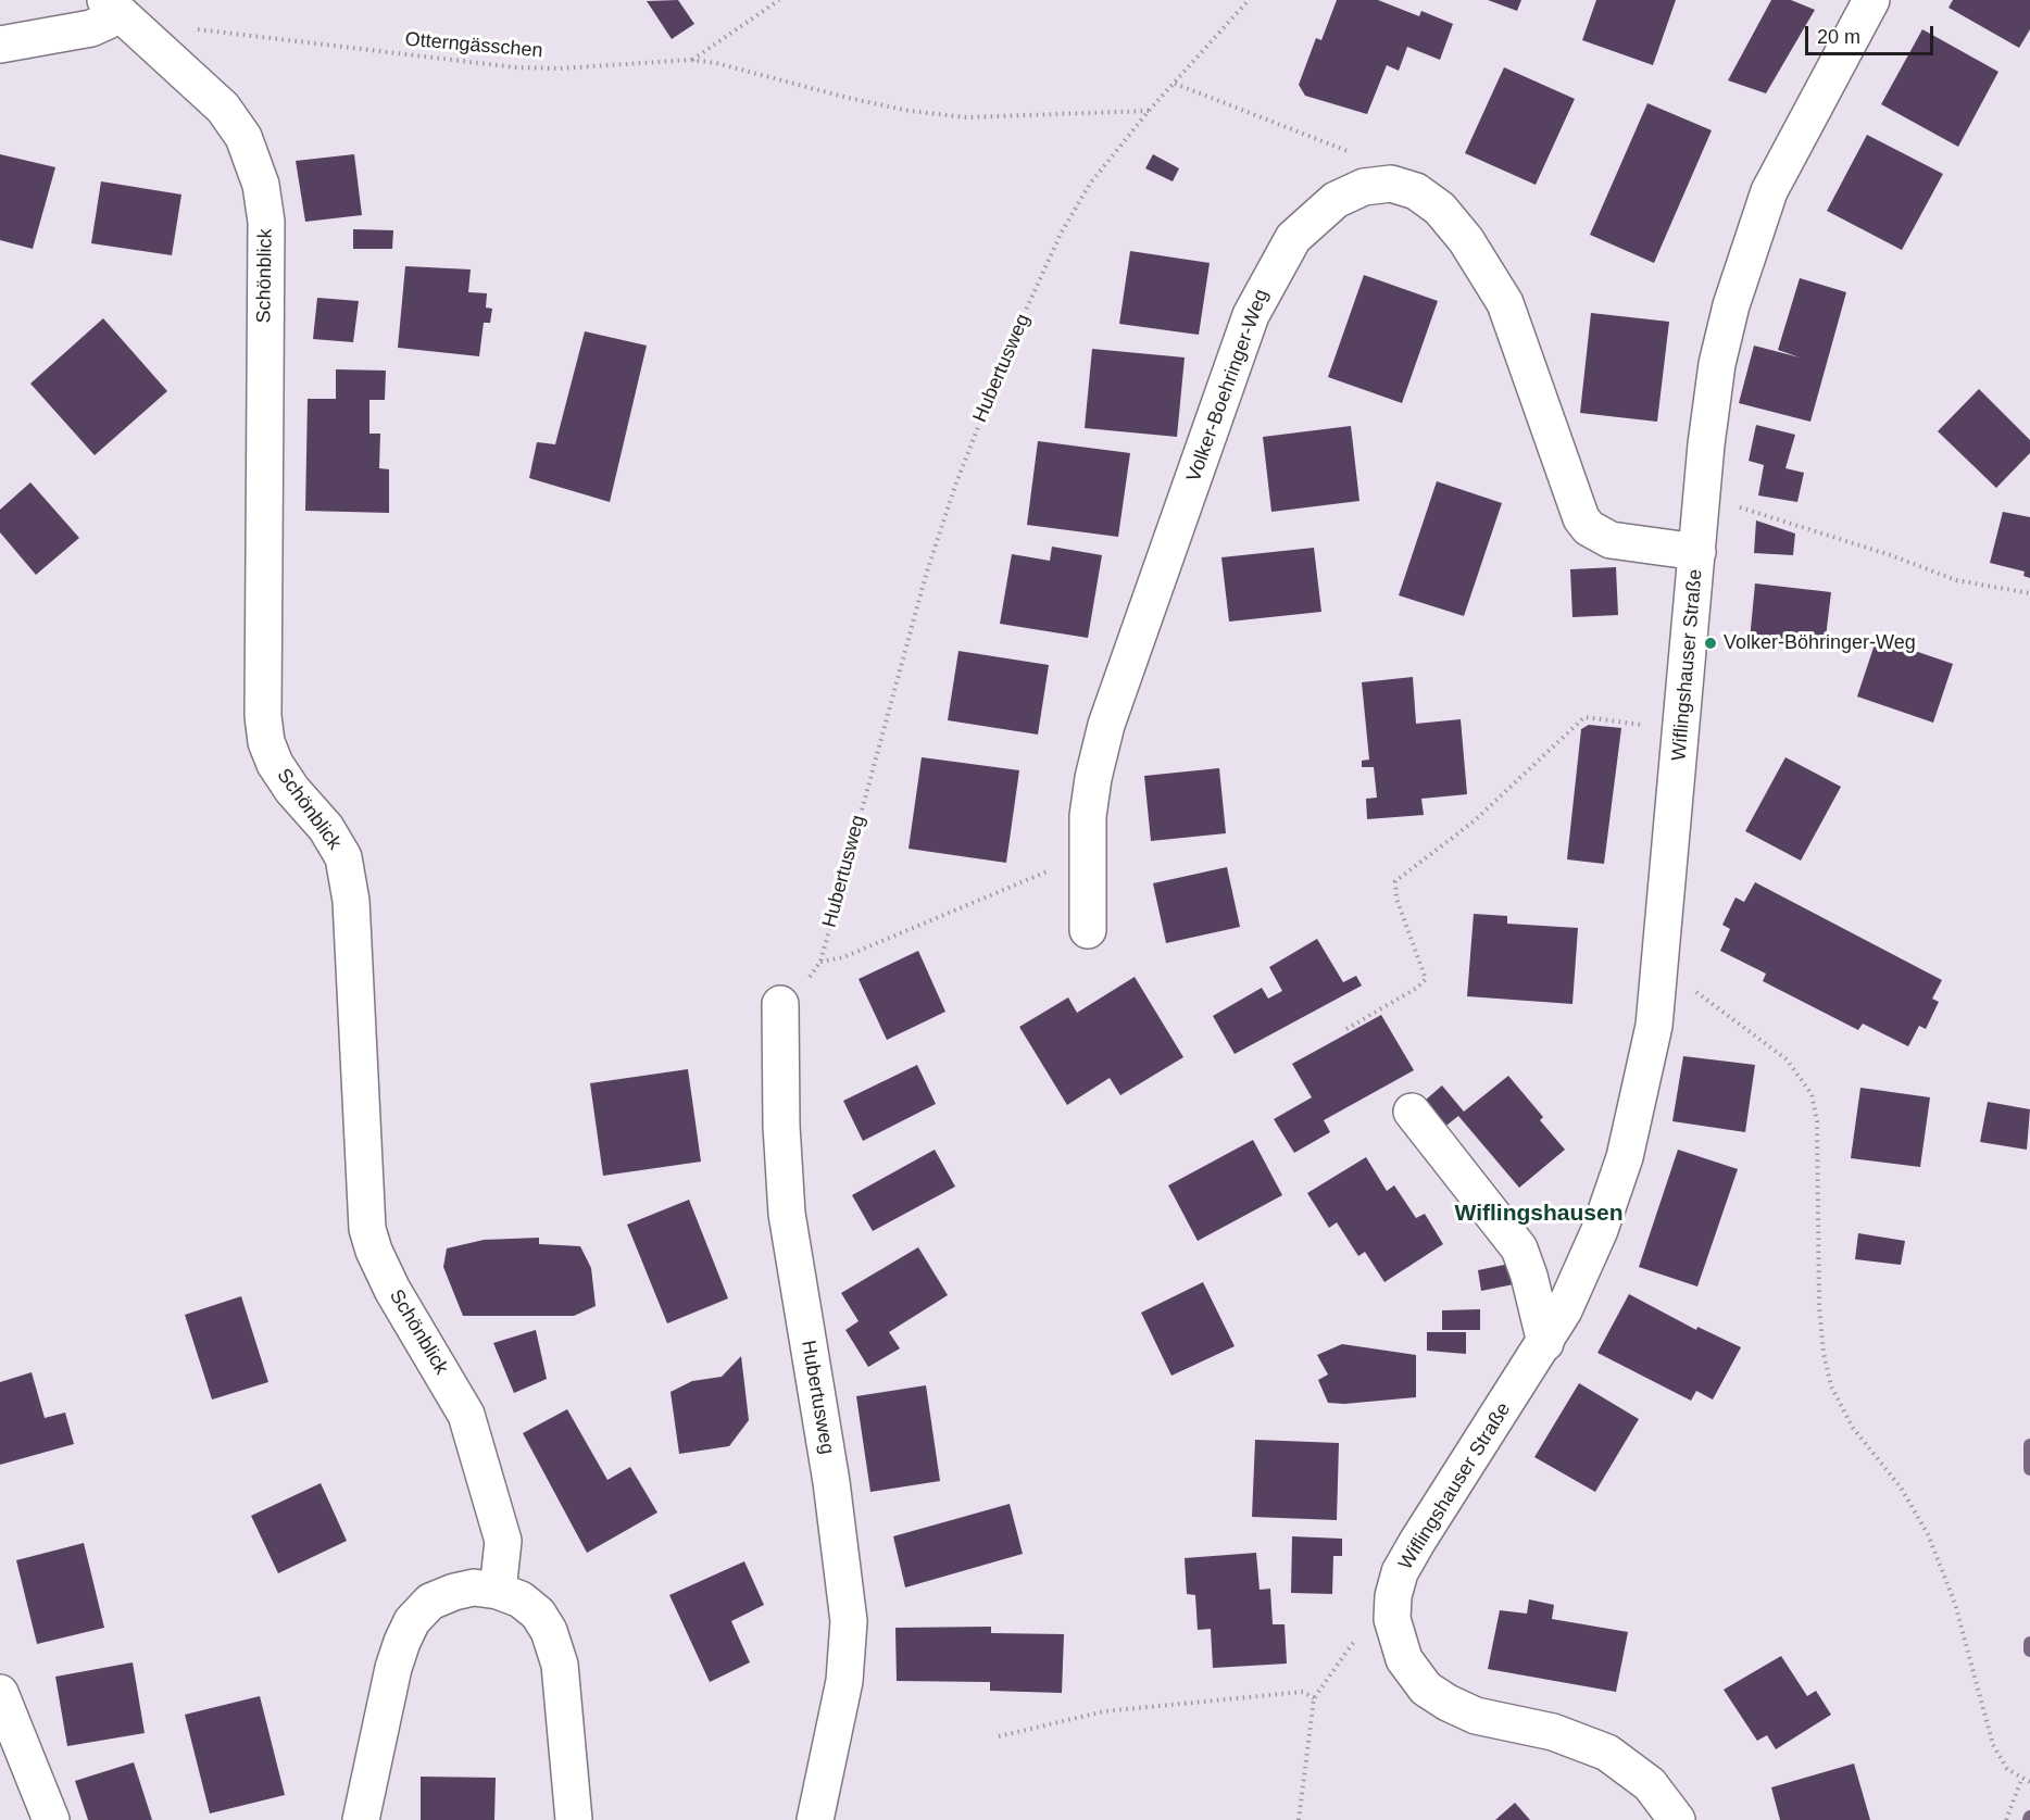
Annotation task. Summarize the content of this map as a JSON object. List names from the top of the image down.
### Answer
{
  "streets": {
    "street": [
      "Schönblick",
      "Hubertusweg",
      "Volker-Boehringer-Weg",
      "Wiflingshauser Straße"
    ],
    "path": ["Otterngässchen"]
  },
  "crossings": [
    ["Otterngässchen", "Schönblick"],
    ["Otterngässchen", "Hubertusweg"],
    ["Volker-Boehringer-Weg", "Wiflingshauser Straße"]
  ],
  "districts": ["Wiflingshausen"],
  "places": ["Volker-Böhringer-Weg"],
  "scale_bar": "20 m"
}
